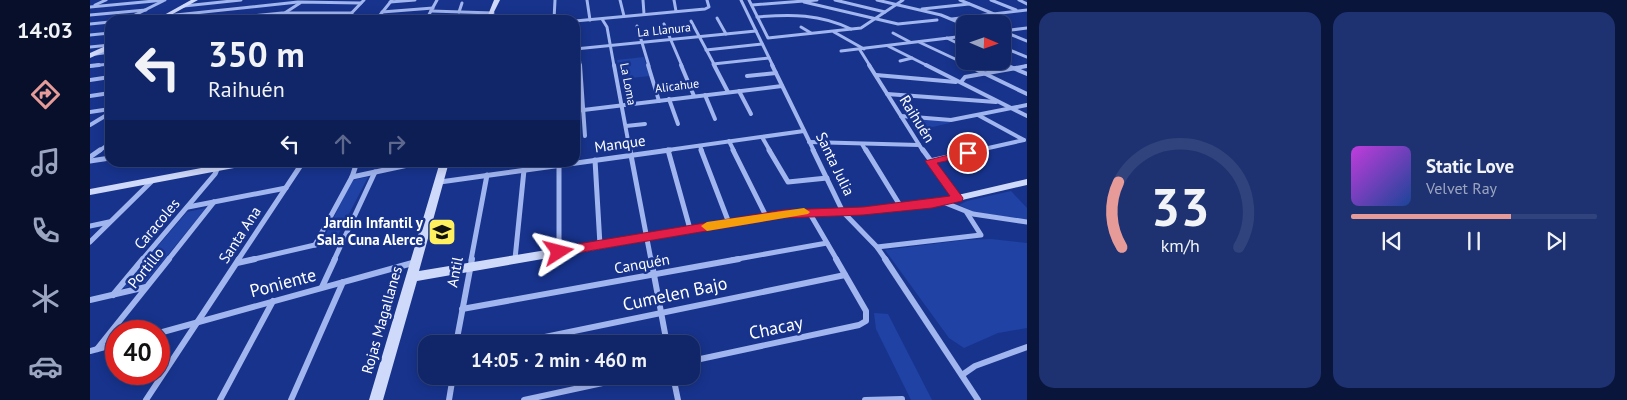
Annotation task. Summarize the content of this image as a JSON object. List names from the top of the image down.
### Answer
{
  "streets": {
    "street": [
      "La Llanura",
      "La Loma",
      "Alicahue",
      "Raihuén",
      "Manque",
      "Santa Julia",
      "Caracoles",
      "Santa Ana",
      "Canquén",
      "Portillo",
      "Antil",
      "Poniente",
      "Cumelen Bajo",
      "Rojas Magallanes",
      "Chacay"
    ]
  },
  "crossings": [
    ["La Llanura", "La Loma"],
    ["La Llanura", "Santa Julia"],
    ["La Loma", "Alicahue"],
    ["La Loma", "Manque"],
    ["La Loma", "Canquén"],
    ["La Loma", "Cumelen Bajo"],
    ["Alicahue", "Santa Julia"],
    ["Manque", "Santa Julia"],
    ["Manque", "Antil"],
    ["Manque", "Rojas Magallanes"],
    ["Santa Ana", "Poniente"],
    ["Canquén", "Antil"],
    ["Poniente", "Rojas Magallanes"],
    ["Cumelen Bajo", "Chacay"]
  ],
  "places": {
    "school or university": ["Jardin Infantil y Sala Cuna Alerce"]
  },
  "north": "right",
  "page": {
    "tabs": "14:03",
    "turn": ["350 m", "Raihuén"],
    "song": ["Static Love", "Velvet Ray"],
    "limit": "40",
    "trip": "14:05 · 2 min · 460 m",
    "gauge": ["33", "km/h"]
  }
}
